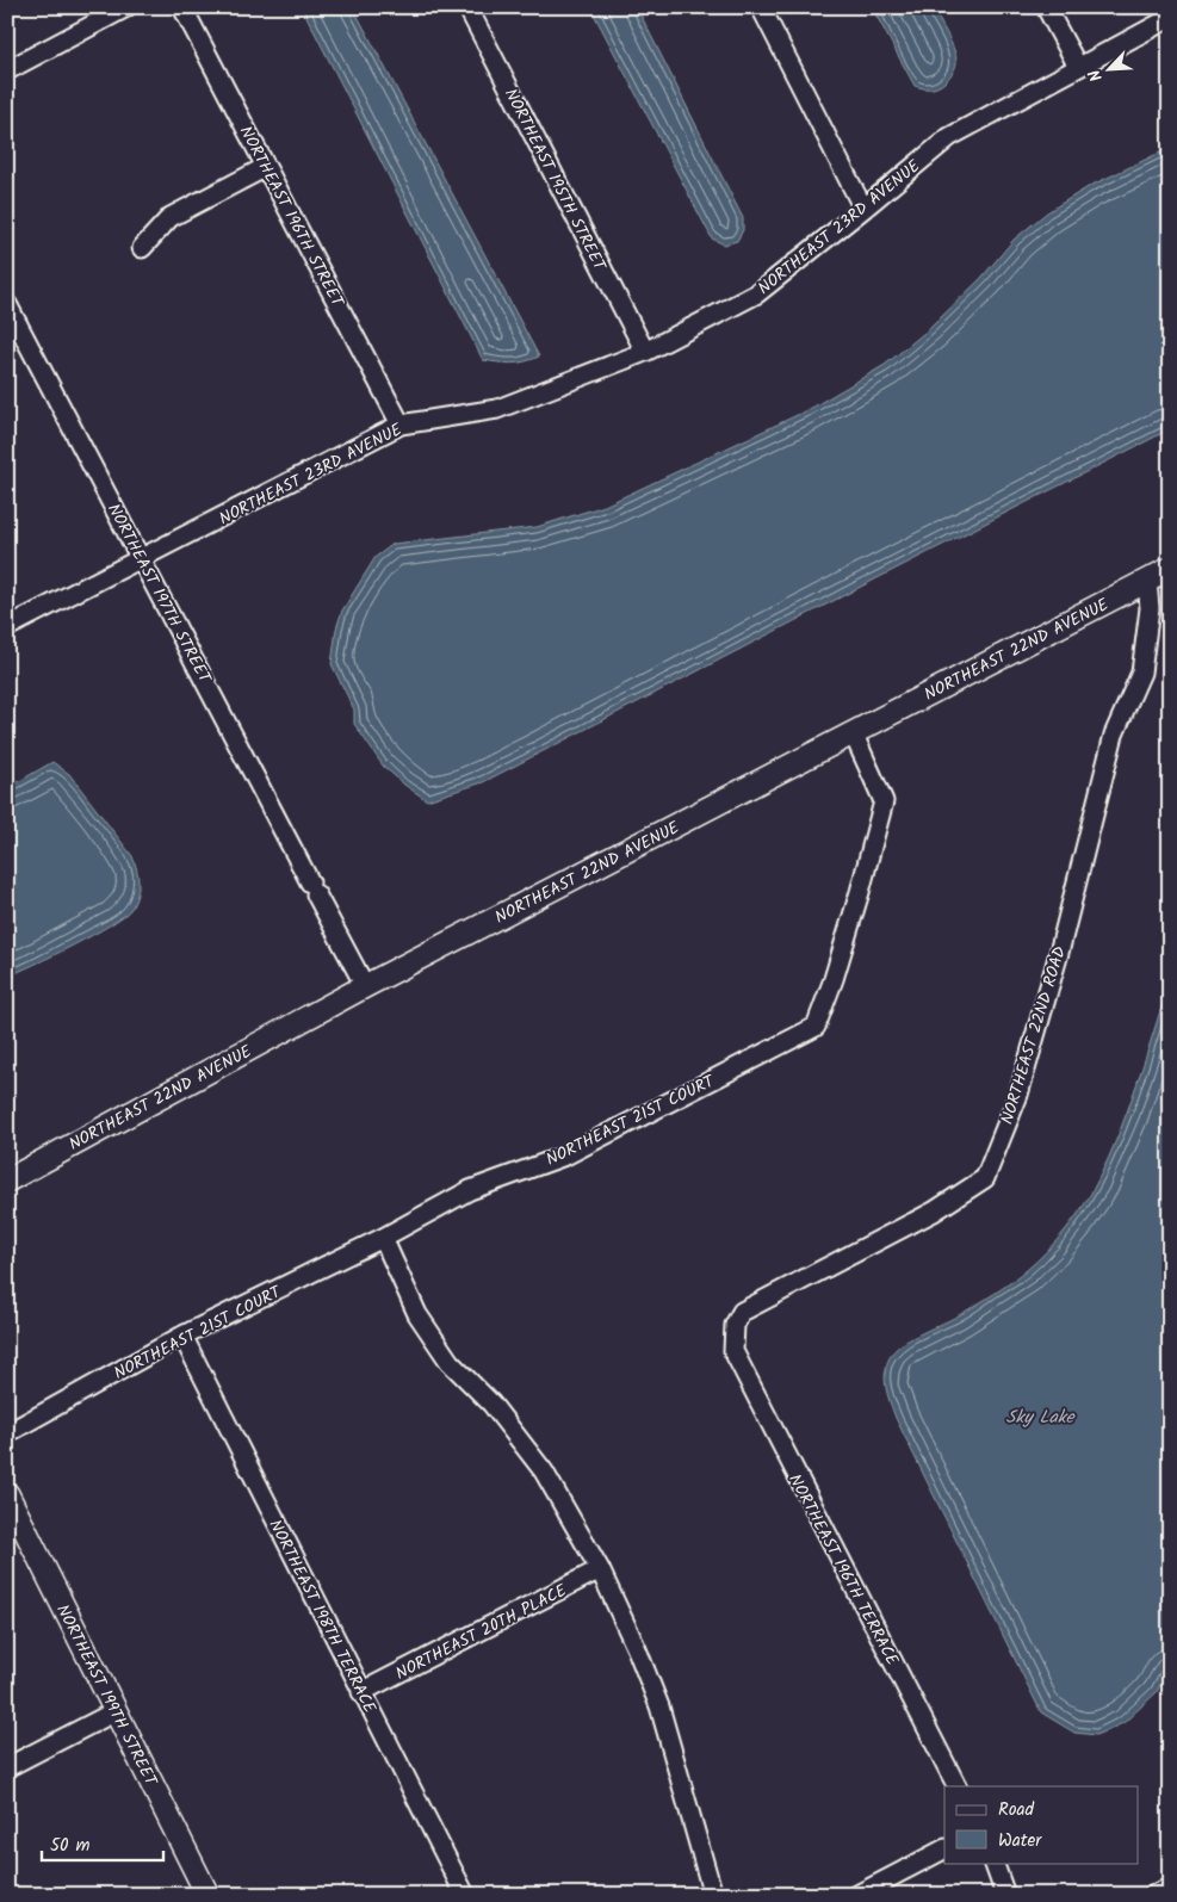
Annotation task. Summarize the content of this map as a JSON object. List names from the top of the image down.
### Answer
{
  "streets": {
    "street": [
      "NORTHEAST 195TH STREET",
      "NORTHEAST 196TH STREET",
      "NORTHEAST 23RD AVENUE",
      "NORTHEAST 197TH STREET",
      "NORTHEAST 22ND AVENUE",
      "NORTHEAST 22ND ROAD",
      "NORTHEAST 21ST COURT",
      "NORTHEAST 196TH TERRACE",
      "NORTHEAST 198TH TERRACE",
      "NORTHEAST 20TH PLACE",
      "NORTHEAST 199TH STREET"
    ]
  },
  "crossings": [
    ["NORTHEAST 195TH STREET", "NORTHEAST 23RD AVENUE"],
    ["NORTHEAST 196TH STREET", "NORTHEAST 23RD AVENUE"],
    ["NORTHEAST 23RD AVENUE", "NORTHEAST 197TH STREET"],
    ["NORTHEAST 197TH STREET", "NORTHEAST 22ND AVENUE"],
    ["NORTHEAST 22ND AVENUE", "NORTHEAST 22ND ROAD"],
    ["NORTHEAST 22ND AVENUE", "NORTHEAST 21ST COURT"],
    ["NORTHEAST 22ND ROAD", "NORTHEAST 196TH TERRACE"],
    ["NORTHEAST 21ST COURT", "NORTHEAST 198TH TERRACE"],
    ["NORTHEAST 198TH TERRACE", "NORTHEAST 20TH PLACE"]
  ],
  "water": ["Sky Lake"],
  "legend": ["Road", "Water"],
  "scale_bar": "50 m",
  "north": "bottom left"
}
